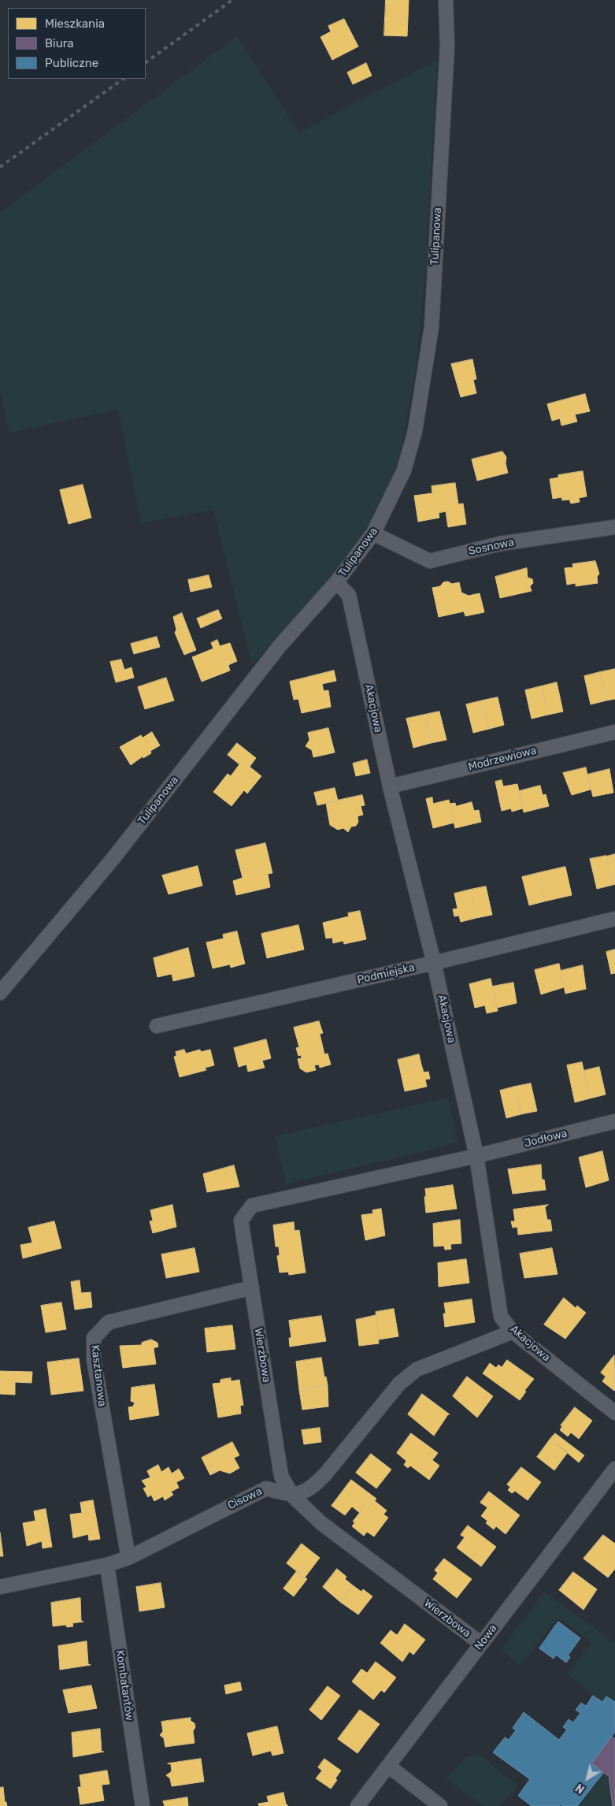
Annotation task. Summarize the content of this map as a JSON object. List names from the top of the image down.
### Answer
{
  "streets": {
    "street": [
      "Tulipanowa",
      "Sosnowa",
      "Akacjowa",
      "Modrzewiowa",
      "Podmiejska",
      "Jodłowa",
      "Wierzbowa",
      "Kasztanowa",
      "Cisowa",
      "Nowa",
      "Kombatantów"
    ]
  },
  "crossings": [
    ["Tulipanowa", "Sosnowa"],
    ["Tulipanowa", "Akacjowa"],
    ["Akacjowa", "Modrzewiowa"],
    ["Akacjowa", "Podmiejska"],
    ["Akacjowa", "Jodłowa"],
    ["Akacjowa", "Wierzbowa"],
    ["Jodłowa", "Wierzbowa"],
    ["Wierzbowa", "Kasztanowa"],
    ["Wierzbowa", "Cisowa"],
    ["Wierzbowa", "Nowa"],
    ["Kasztanowa", "Cisowa"],
    ["Cisowa", "Kombatantów"]
  ],
  "legend": ["Mieszkania", "Biura", "Publiczne"],
  "north": "bottom left"
}
